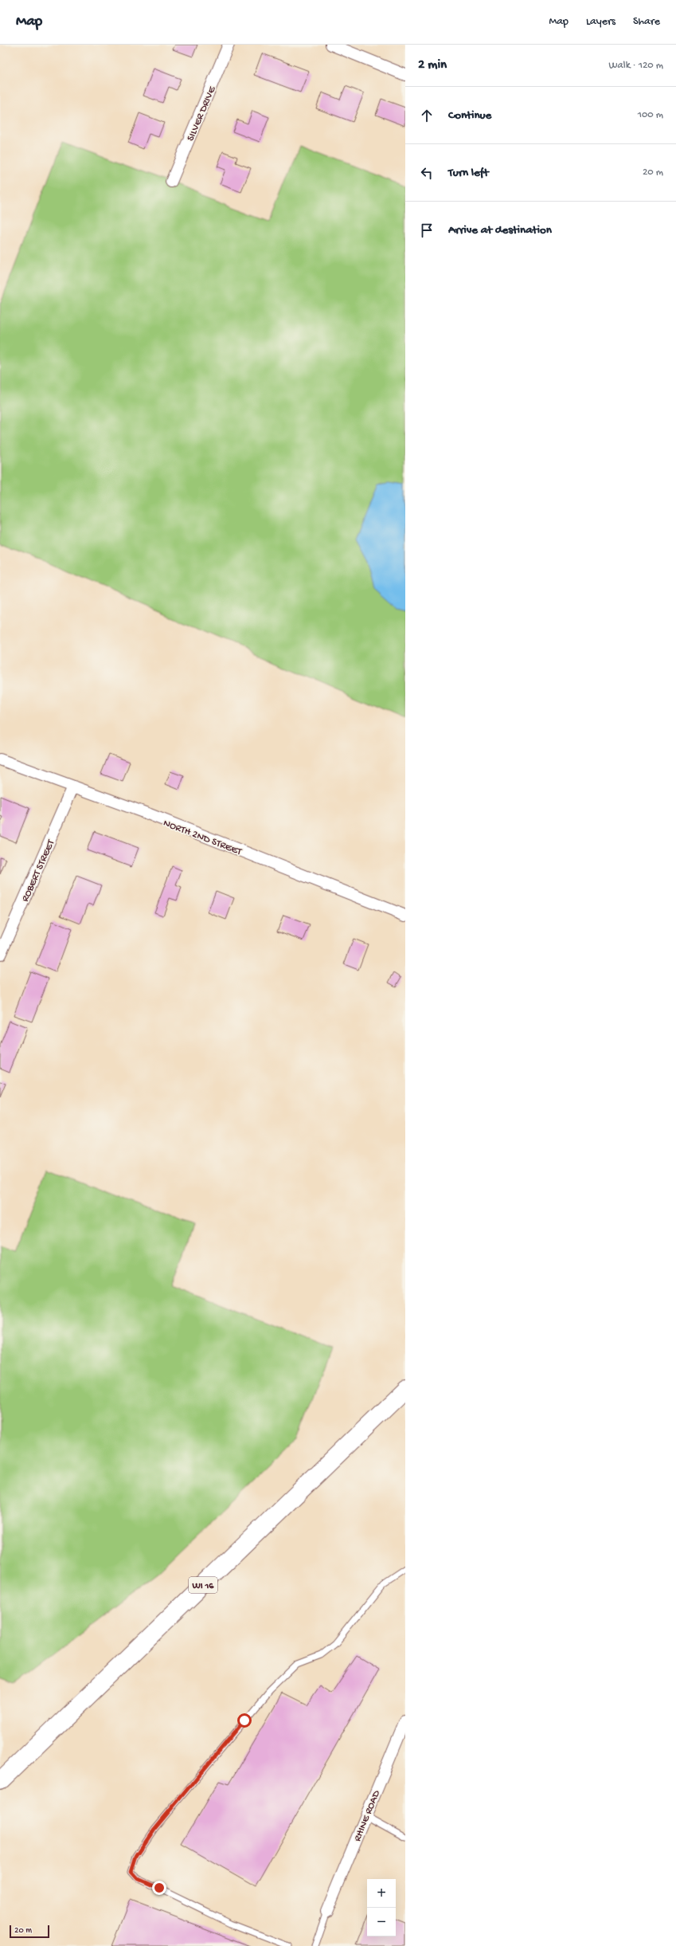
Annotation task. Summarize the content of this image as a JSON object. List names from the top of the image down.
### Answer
{
  "streets": {
    "highway": ["WI 16"],
    "street": [
      "SILVER DRIVE",
      "NORTH 2ND STREET",
      "ROBERT STREET",
      "RHINE ROAD"
    ]
  },
  "crossings": [
    ["NORTH 2ND STREET", "ROBERT STREET"]
  ],
  "scale_bar": "20 m",
  "page": {
    "header": "Map",
    "nav": ["Map", "Layers", "Share"],
    "heading": ["2 min", "Walk · 120 m"],
    "list": [
      ["Continue", "100 m"],
      ["Turn left", "20 m"],
      "Arrive at destination"
    ],
    "map_buttons": ["+", "−"],
    "scale": "20 m"
  }
}
